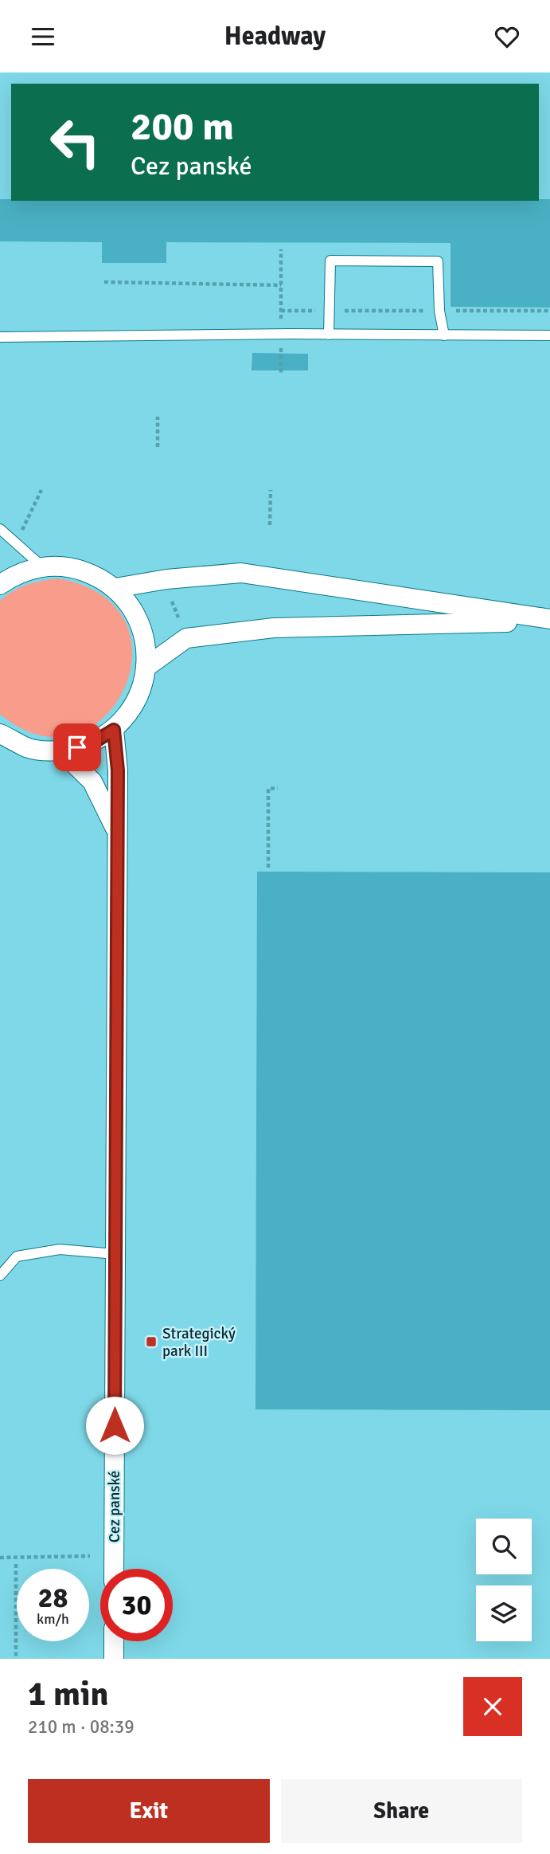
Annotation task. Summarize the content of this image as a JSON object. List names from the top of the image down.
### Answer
{
  "streets": {
    "street": ["Cez panské"]
  },
  "places": {
    "transit": ["Strategický park III"]
  },
  "page": {
    "header": "Headway",
    "turn": ["200 m", "Cez panské"],
    "speed": "28 km/h",
    "limit": "30",
    "heading": ["1 min", "210 m · 08:39"],
    "buttons": ["Exit", "Share"]
  }
}
